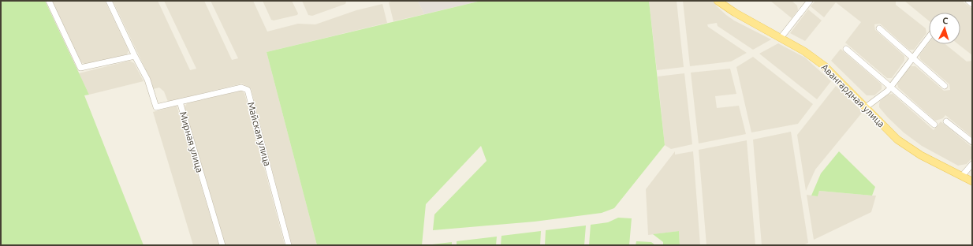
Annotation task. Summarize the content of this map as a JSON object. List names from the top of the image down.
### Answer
{
  "streets": {
    "main road": ["Авангардная улица"],
    "street": ["Майская улица", "Мирная улица"]
  },
  "crossings": [
    ["Майская улица", "Мирная улица"]
  ],
  "north": "top"
}
